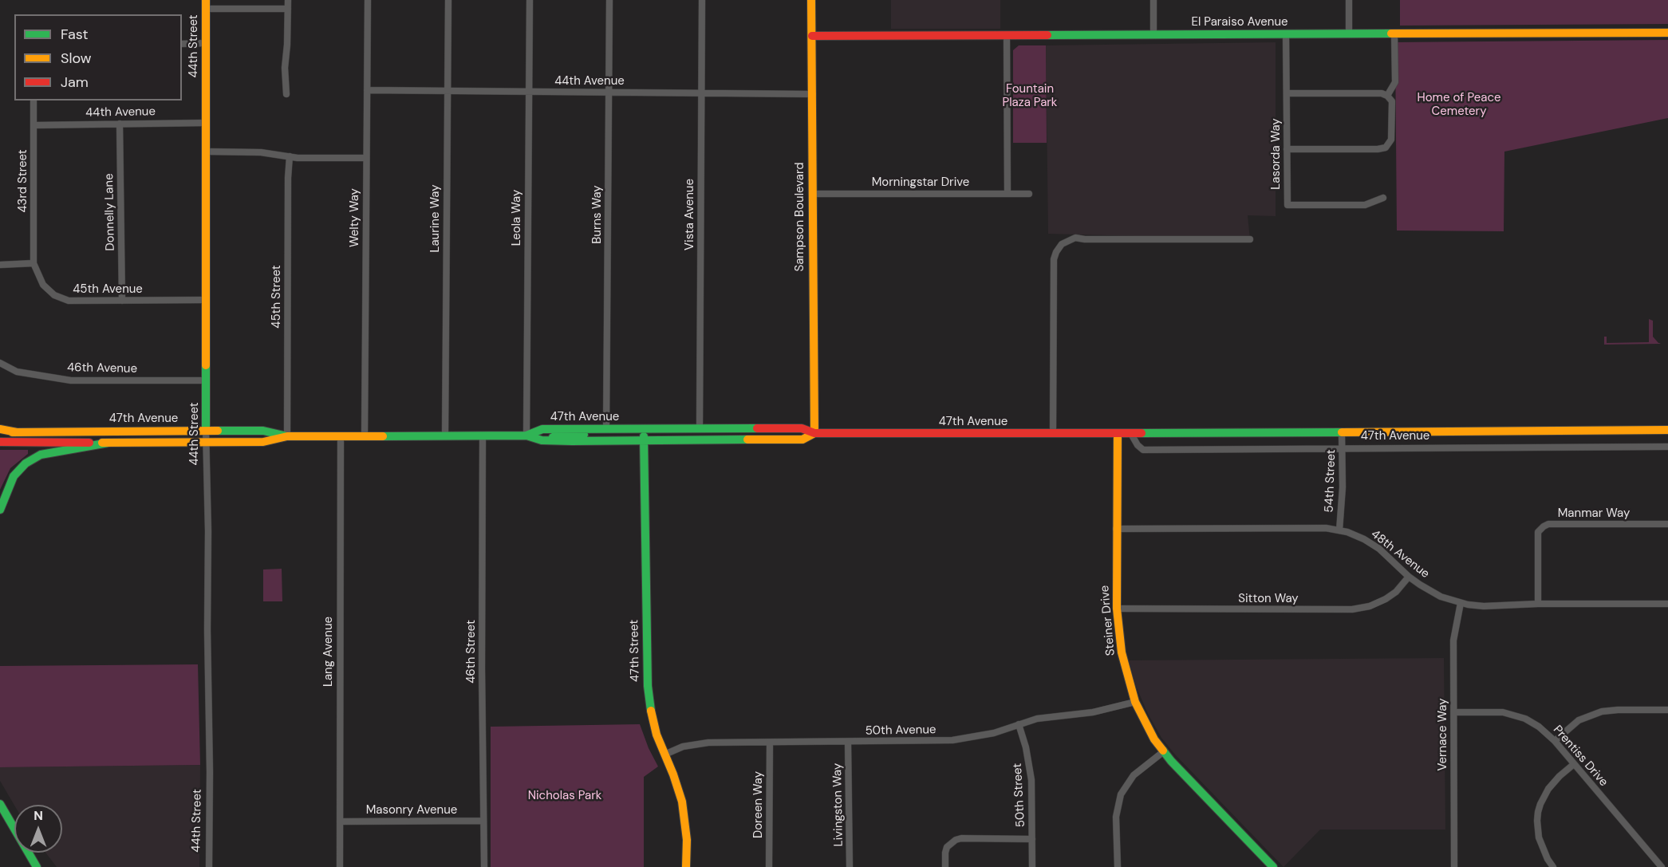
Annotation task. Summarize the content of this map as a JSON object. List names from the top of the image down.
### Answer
{
  "streets": {
    "main road": [
      "El Paraiso Avenue",
      "44th Street",
      "Sampson Boulevard",
      "47th Avenue",
      "Steiner Drive",
      "47th Street"
    ],
    "street": [
      "44th Avenue",
      "Lasorda Way",
      "43rd Street",
      "Morningstar Drive",
      "Donnelly Lane",
      "Burns Way",
      "Vista Avenue",
      "Welty Way",
      "Leola Way",
      "Laurine Way",
      "45th Avenue",
      "45th Street",
      "46th Avenue",
      "54th Street",
      "Manmar Way",
      "48th Avenue",
      "Sitton Way",
      "Lang Avenue",
      "46th Street",
      "50th Avenue",
      "Vernace Way",
      "Prentiss Drive",
      "50th Street",
      "Doreen Way",
      "Livingston Way",
      "Masonry Avenue"
    ]
  },
  "crossings": [
    ["El Paraiso Avenue", "Lasorda Way"],
    ["El Paraiso Avenue", "Sampson Boulevard"],
    ["44th Street", "44th Avenue"],
    ["44th Street", "45th Avenue"],
    ["44th Street", "46th Avenue"],
    ["44th Street", "47th Avenue"],
    ["44th Avenue", "43rd Street"],
    ["44th Avenue", "Donnelly Lane"],
    ["44th Avenue", "Burns Way"],
    ["44th Avenue", "Vista Avenue"],
    ["44th Avenue", "Sampson Boulevard"],
    ["44th Avenue", "Welty Way"],
    ["44th Avenue", "Leola Way"],
    ["44th Avenue", "Laurine Way"],
    ["43rd Street", "45th Avenue"],
    ["Morningstar Drive", "Sampson Boulevard"],
    ["Donnelly Lane", "45th Avenue"],
    ["Burns Way", "47th Avenue"],
    ["Vista Avenue", "47th Avenue"],
    ["Sampson Boulevard", "47th Avenue"],
    ["Welty Way", "47th Avenue"],
    ["Leola Way", "47th Avenue"],
    ["Laurine Way", "47th Avenue"],
    ["45th Street", "47th Avenue"],
    ["47th Avenue", "54th Street"],
    ["47th Avenue", "Steiner Drive"],
    ["47th Avenue", "47th Street"],
    ["47th Avenue", "Lang Avenue"],
    ["47th Avenue", "46th Street"],
    ["54th Street", "48th Avenue"],
    ["Manmar Way", "48th Avenue"],
    ["48th Avenue", "Sitton Way"],
    ["48th Avenue", "Steiner Drive"],
    ["48th Avenue", "Vernace Way"],
    ["Sitton Way", "Steiner Drive"],
    ["Steiner Drive", "50th Avenue"],
    ["47th Street", "50th Avenue"],
    ["Lang Avenue", "Masonry Avenue"],
    ["46th Street", "Masonry Avenue"],
    ["50th Avenue", "50th Street"],
    ["50th Avenue", "Doreen Way"],
    ["50th Avenue", "Livingston Way"],
    ["Vernace Way", "Prentiss Drive"]
  ],
  "parks": ["Fountain Plaza Park", "Home of Peace Cemetery", "Nicholas Park"],
  "legend": ["Fast", "Slow", "Jam"],
  "north": "top"
}
